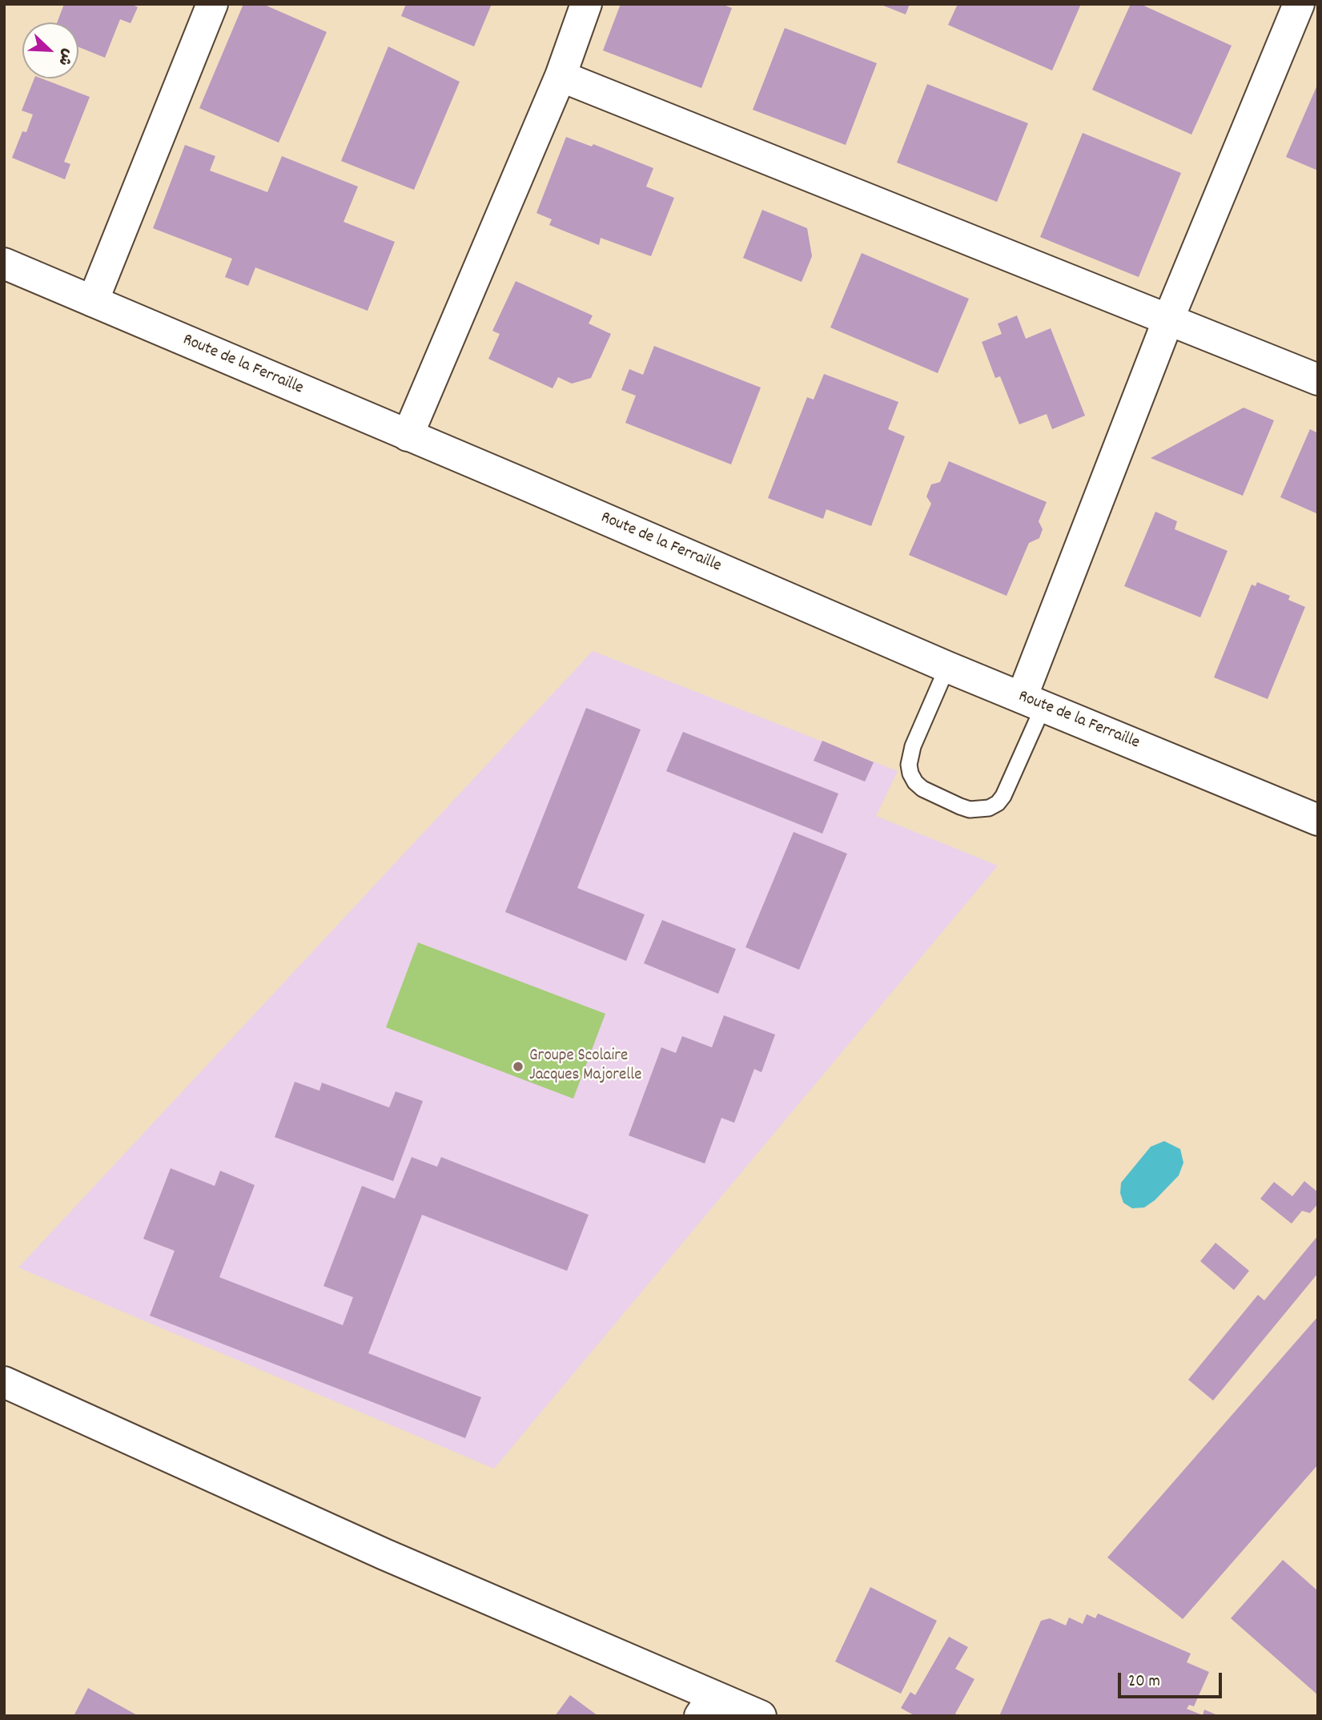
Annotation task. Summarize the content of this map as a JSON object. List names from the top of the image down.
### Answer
{
  "streets": {
    "street": ["Route de la Ferraille"]
  },
  "places": ["Groupe Scolaire Jacques Majorelle"],
  "scale_bar": "20 m",
  "north": "bottom right"
}
